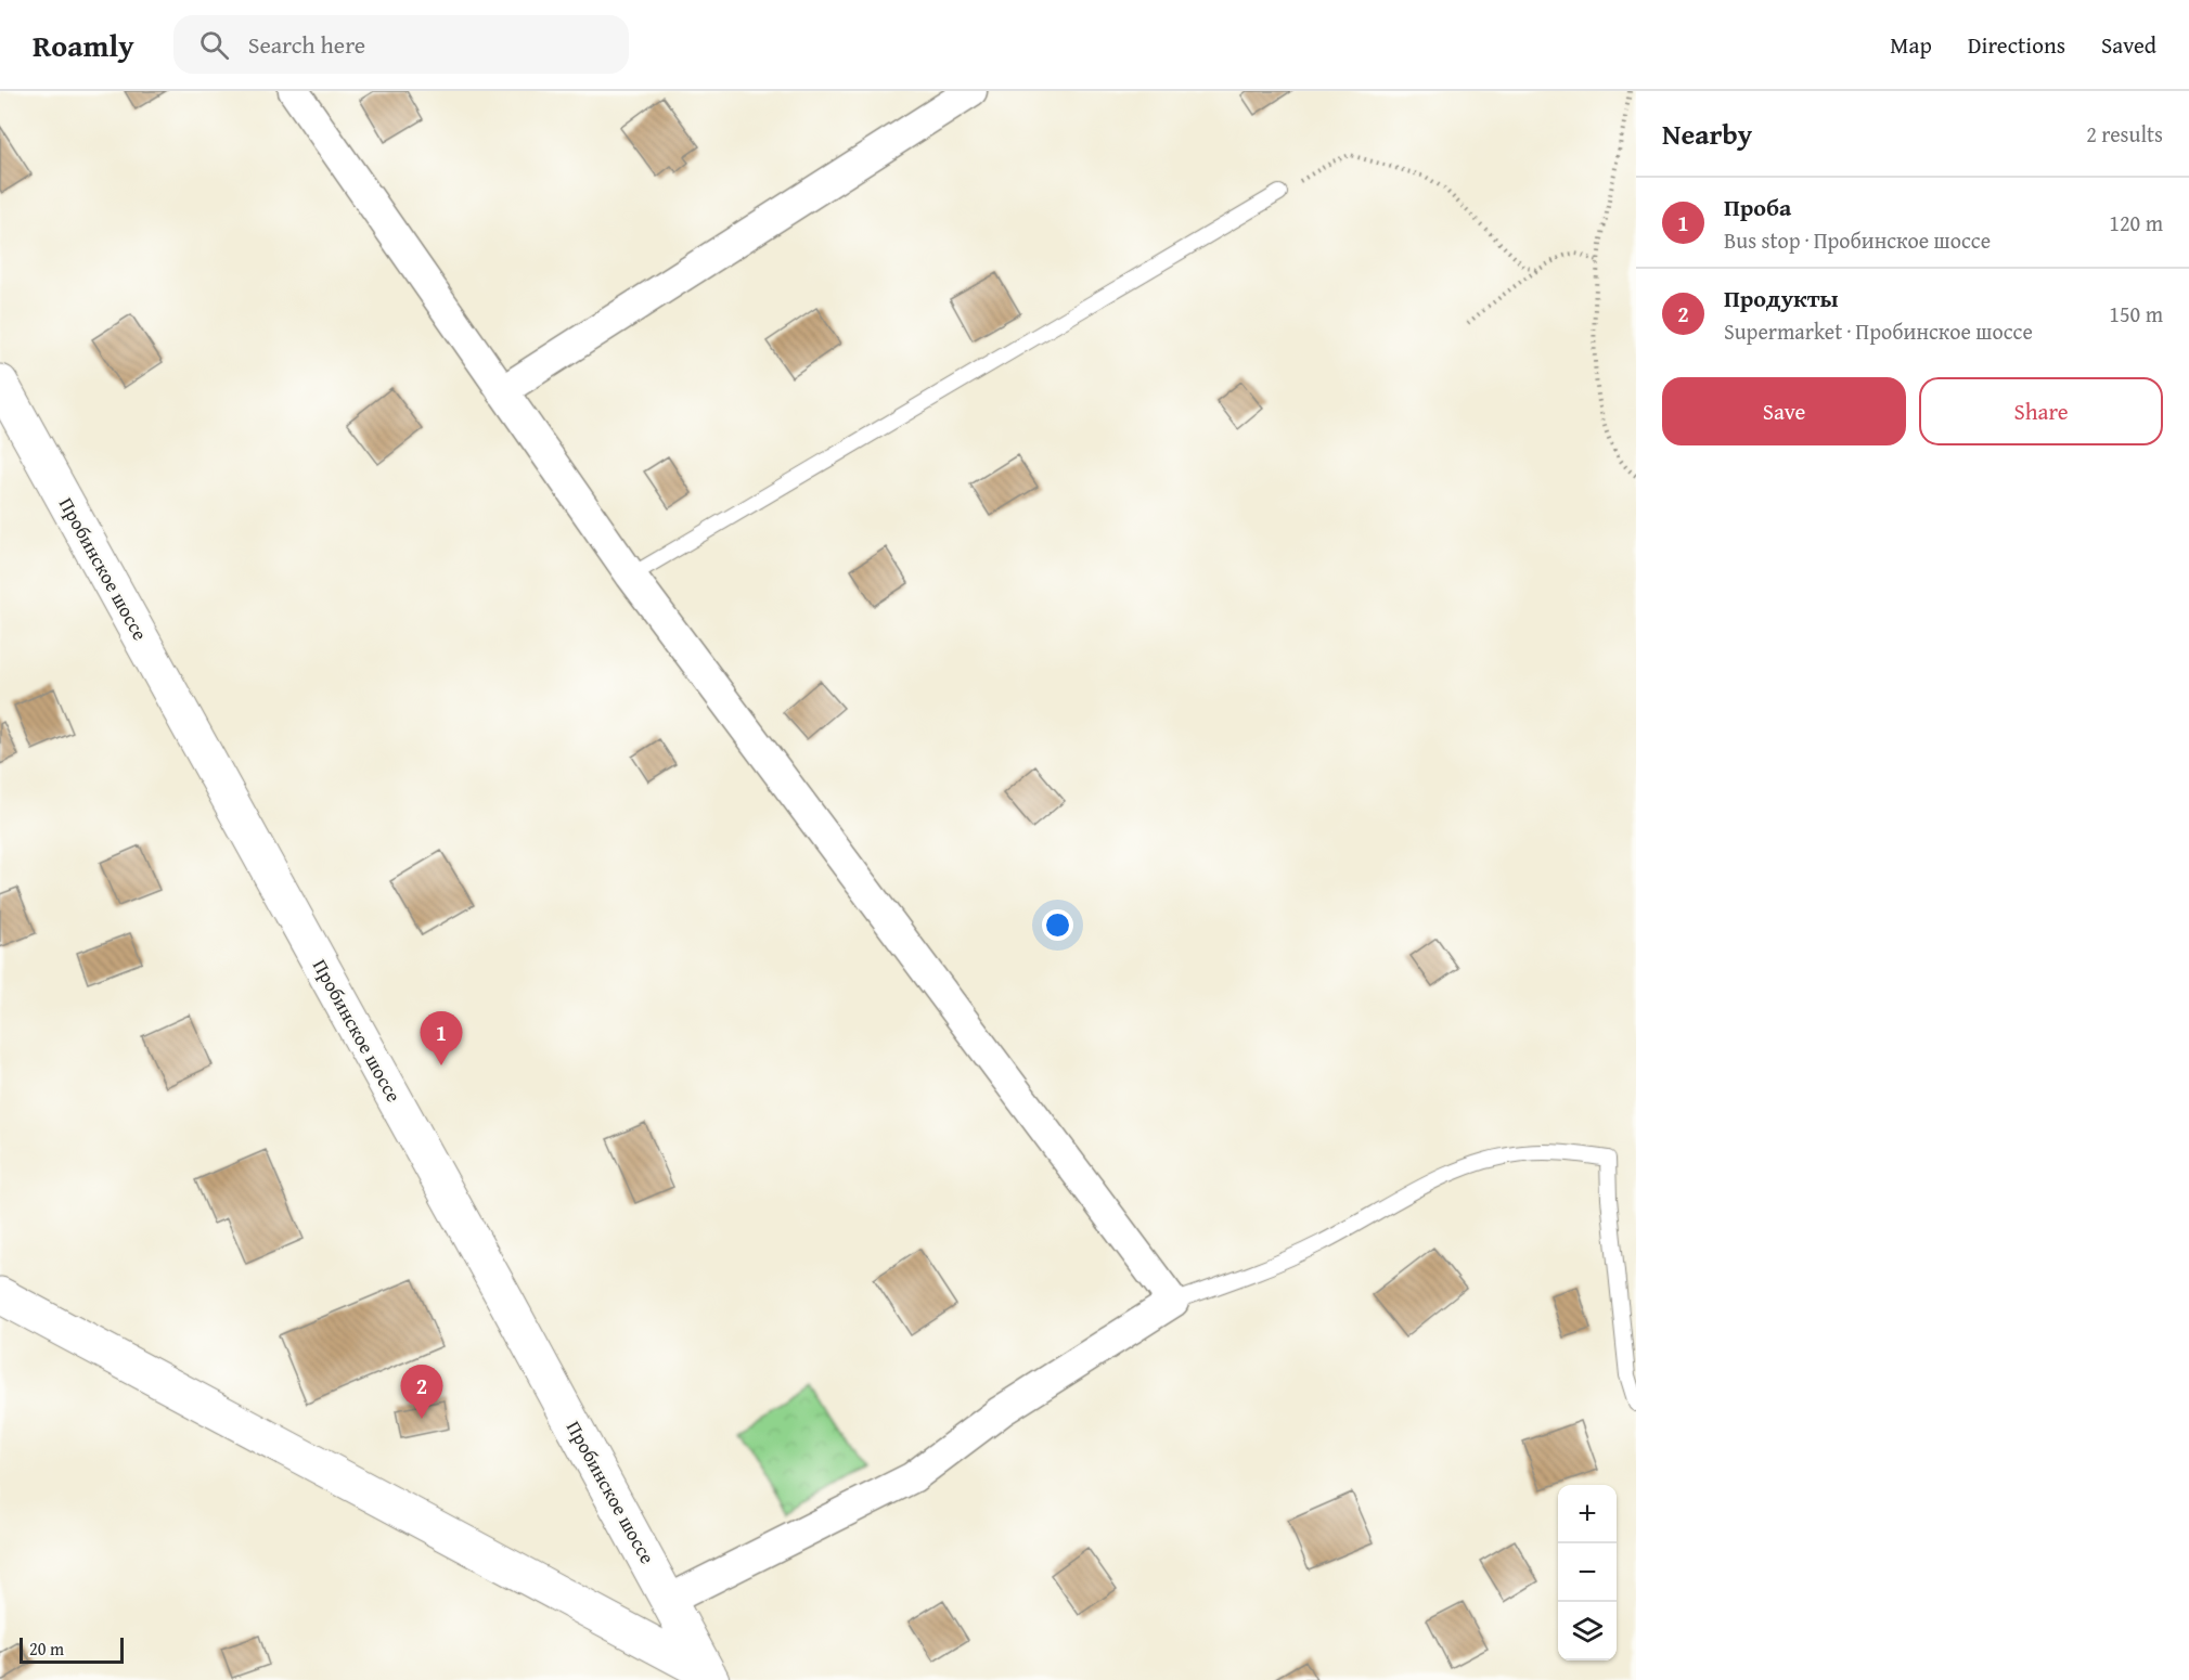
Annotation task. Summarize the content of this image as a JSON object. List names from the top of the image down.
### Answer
{
  "streets": {
    "main road": ["Пробинское шоссе"]
  },
  "scale_bar": "20 m",
  "page": {
    "header": "Roamly",
    "search": "Search here",
    "nav": ["Map", "Directions", "Saved"],
    "heading": ["Nearby", "2 results"],
    "list": [
      {
        "mark": "1",
        "name": "Проба",
        "note": "Bus stop · Пробинское шоссе",
        "value": "120 m"
      },
      {
        "mark": "2",
        "name": "Продукты",
        "note": "Supermarket · Пробинское шоссе",
        "value": "150 m"
      }
    ],
    "buttons": ["Save", "Share"],
    "pins": ["1", "2"],
    "map_buttons": ["+", "−"],
    "scale": "20 m"
  }
}
